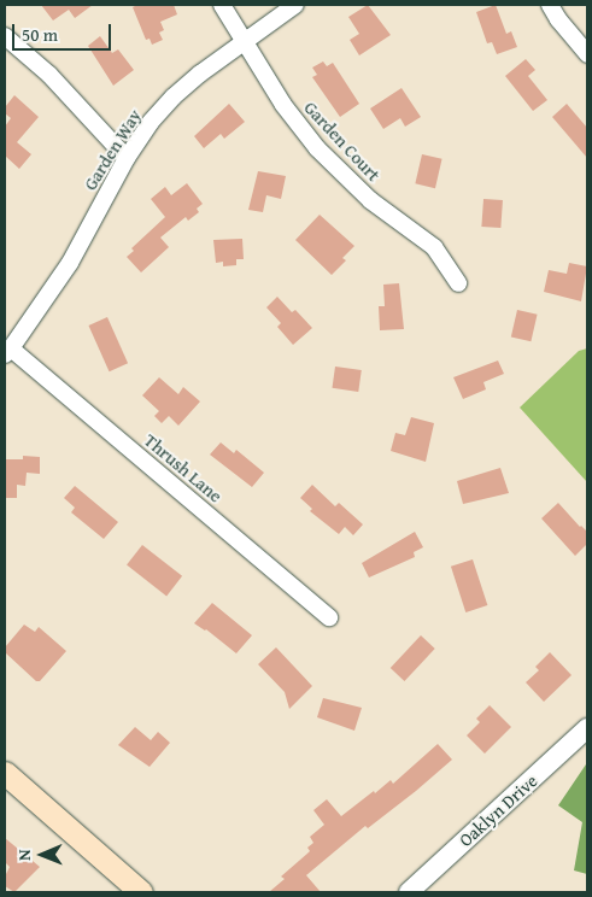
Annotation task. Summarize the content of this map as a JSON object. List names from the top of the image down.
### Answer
{
  "streets": {
    "street": [
      "Garden Court",
      "Garden Way",
      "Thrush Lane",
      "Oaklyn Drive"
    ]
  },
  "crossings": [
    ["Garden Court", "Garden Way"],
    ["Garden Way", "Thrush Lane"]
  ],
  "scale_bar": "50 m",
  "north": "left"
}
